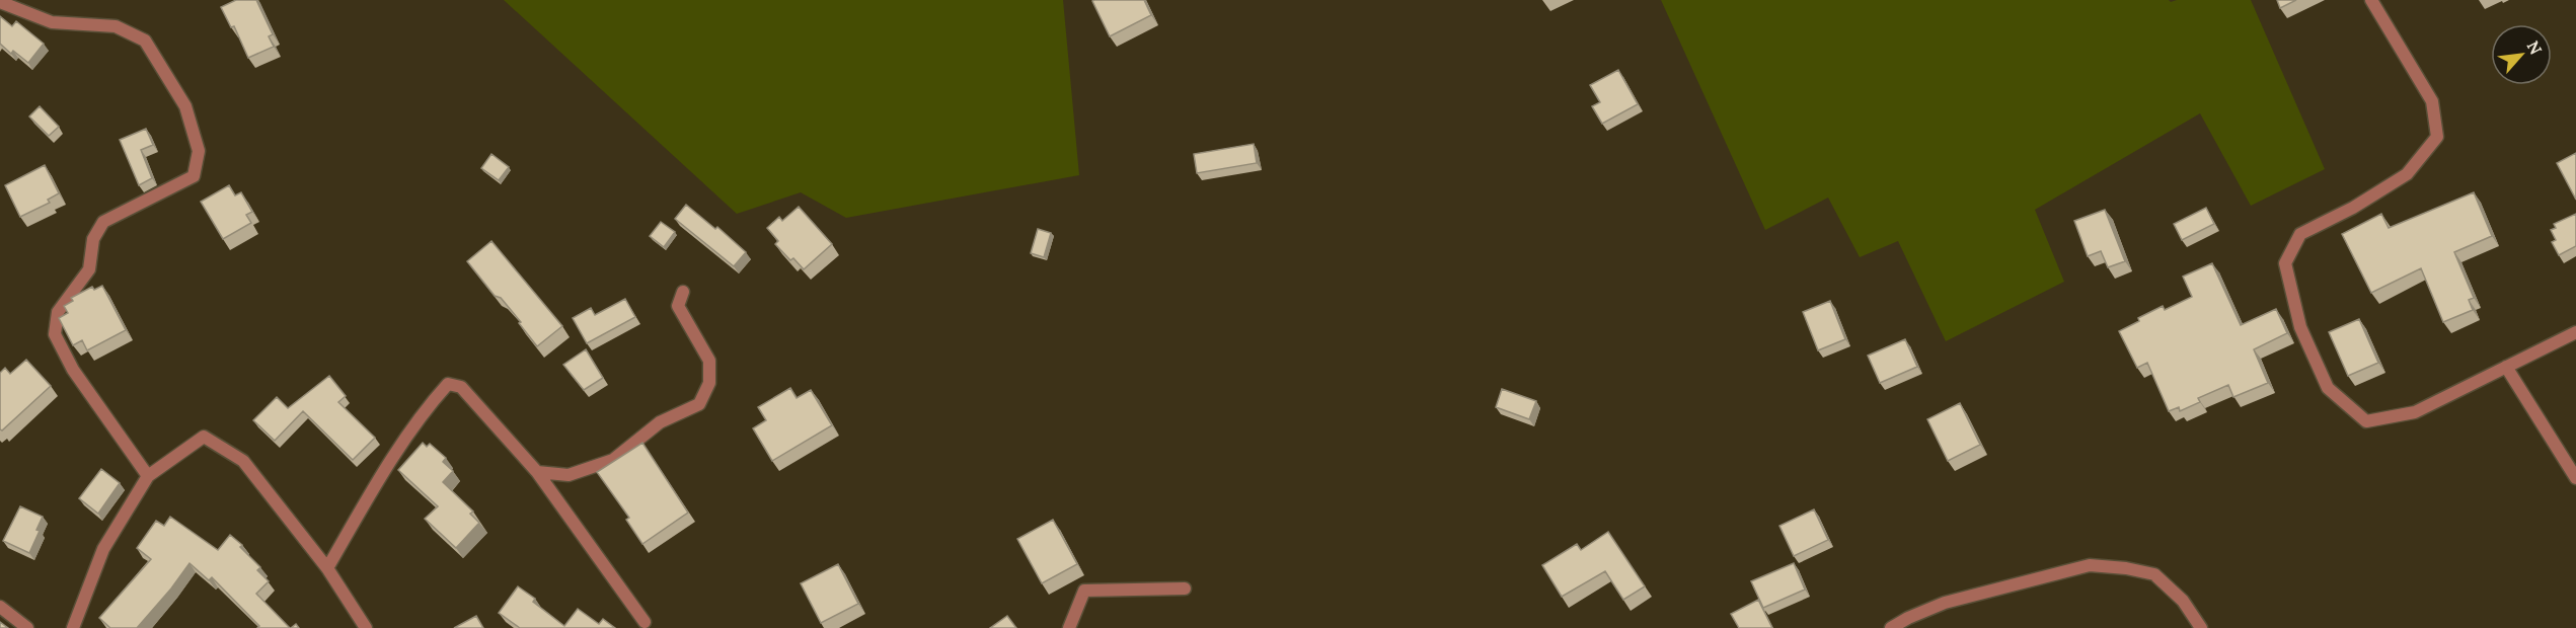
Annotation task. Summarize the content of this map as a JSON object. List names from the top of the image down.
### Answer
{
  "north": "top right"
}
